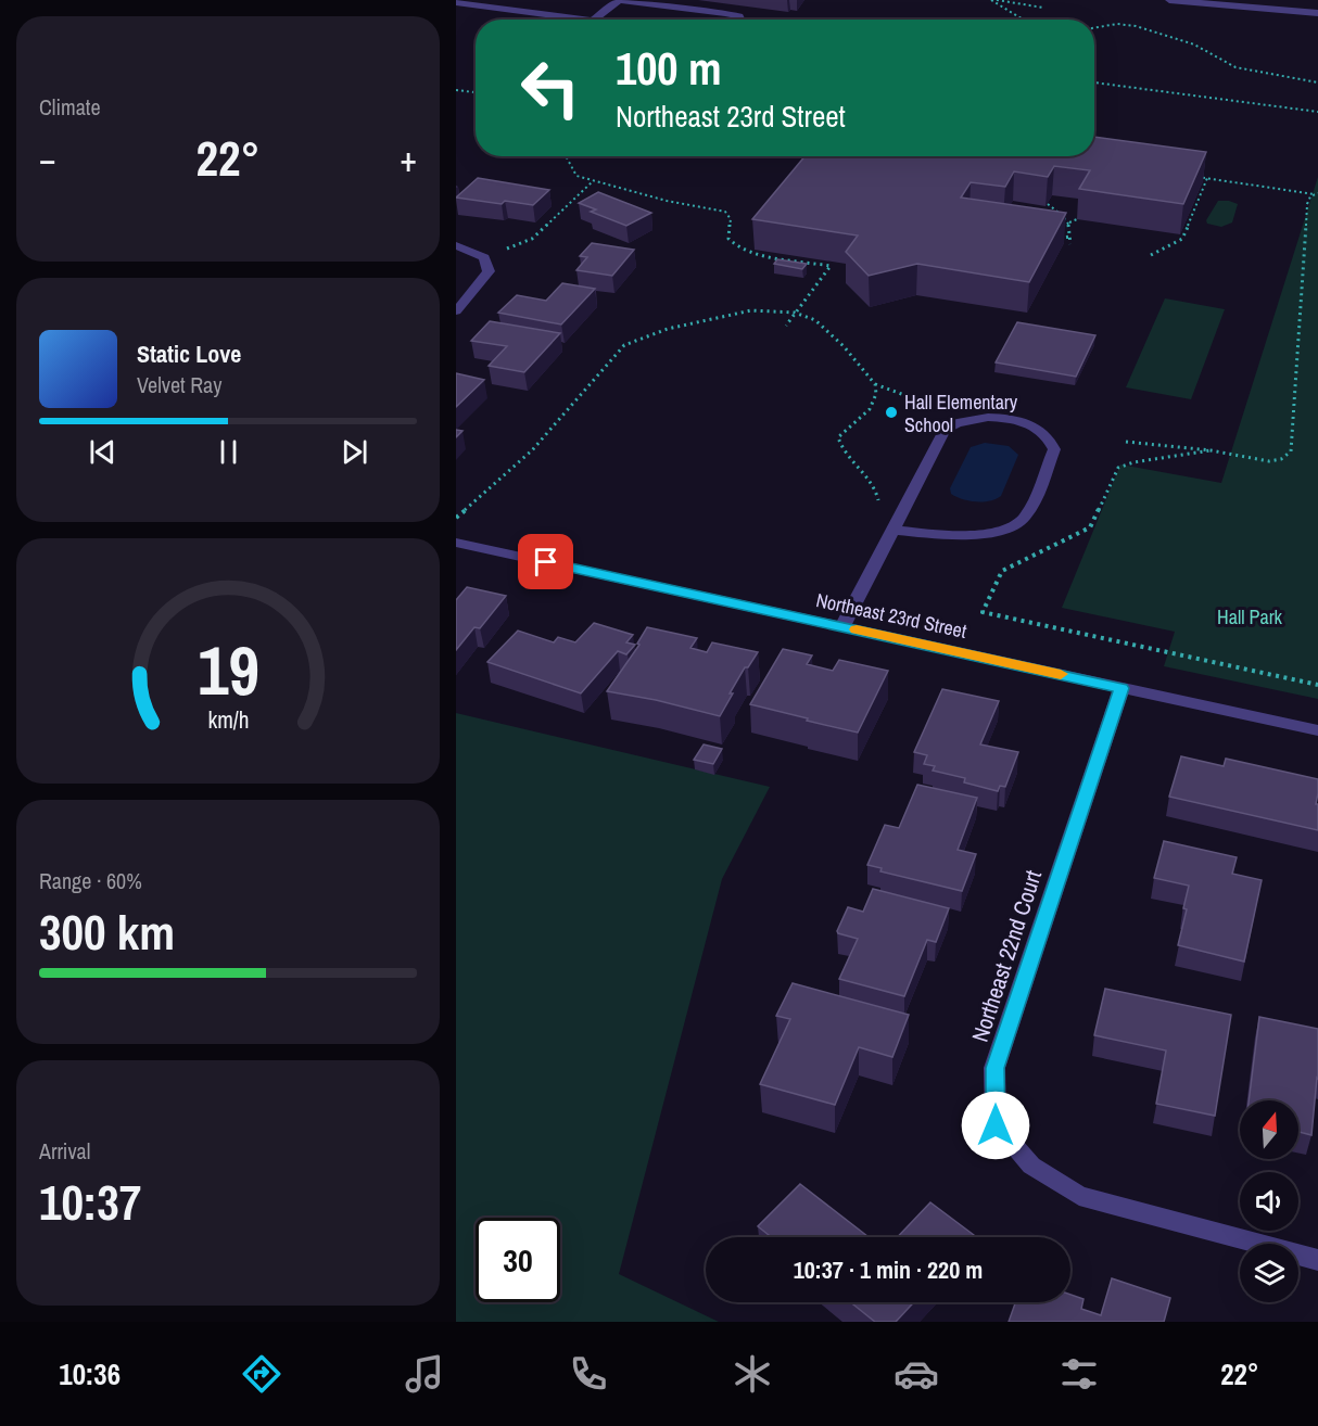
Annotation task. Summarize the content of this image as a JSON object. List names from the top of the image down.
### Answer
{
  "streets": {
    "street": ["Northeast 23rd Street", "Northeast 22nd Court"]
  },
  "crossings": [
    ["Northeast 23rd Street", "Northeast 22nd Court"]
  ],
  "parks": ["Hall Park"],
  "places": ["Hall Elementary School"],
  "north": "top",
  "page": {
    "tile": [
      "Climate",
      ["Range · 60%", "300 km"],
      ["Arrival", "10:37"]
    ],
    "turn": ["100 m", "Northeast 23rd Street"],
    "heat": ["−", "22°", "+"],
    "song": ["Static Love", "Velvet Ray"],
    "limit": "30",
    "trip": "10:37 · 1 min · 220 m",
    "tabs": ["10:36", "22°"],
    "gauge": ["19", "km/h"]
  }
}
